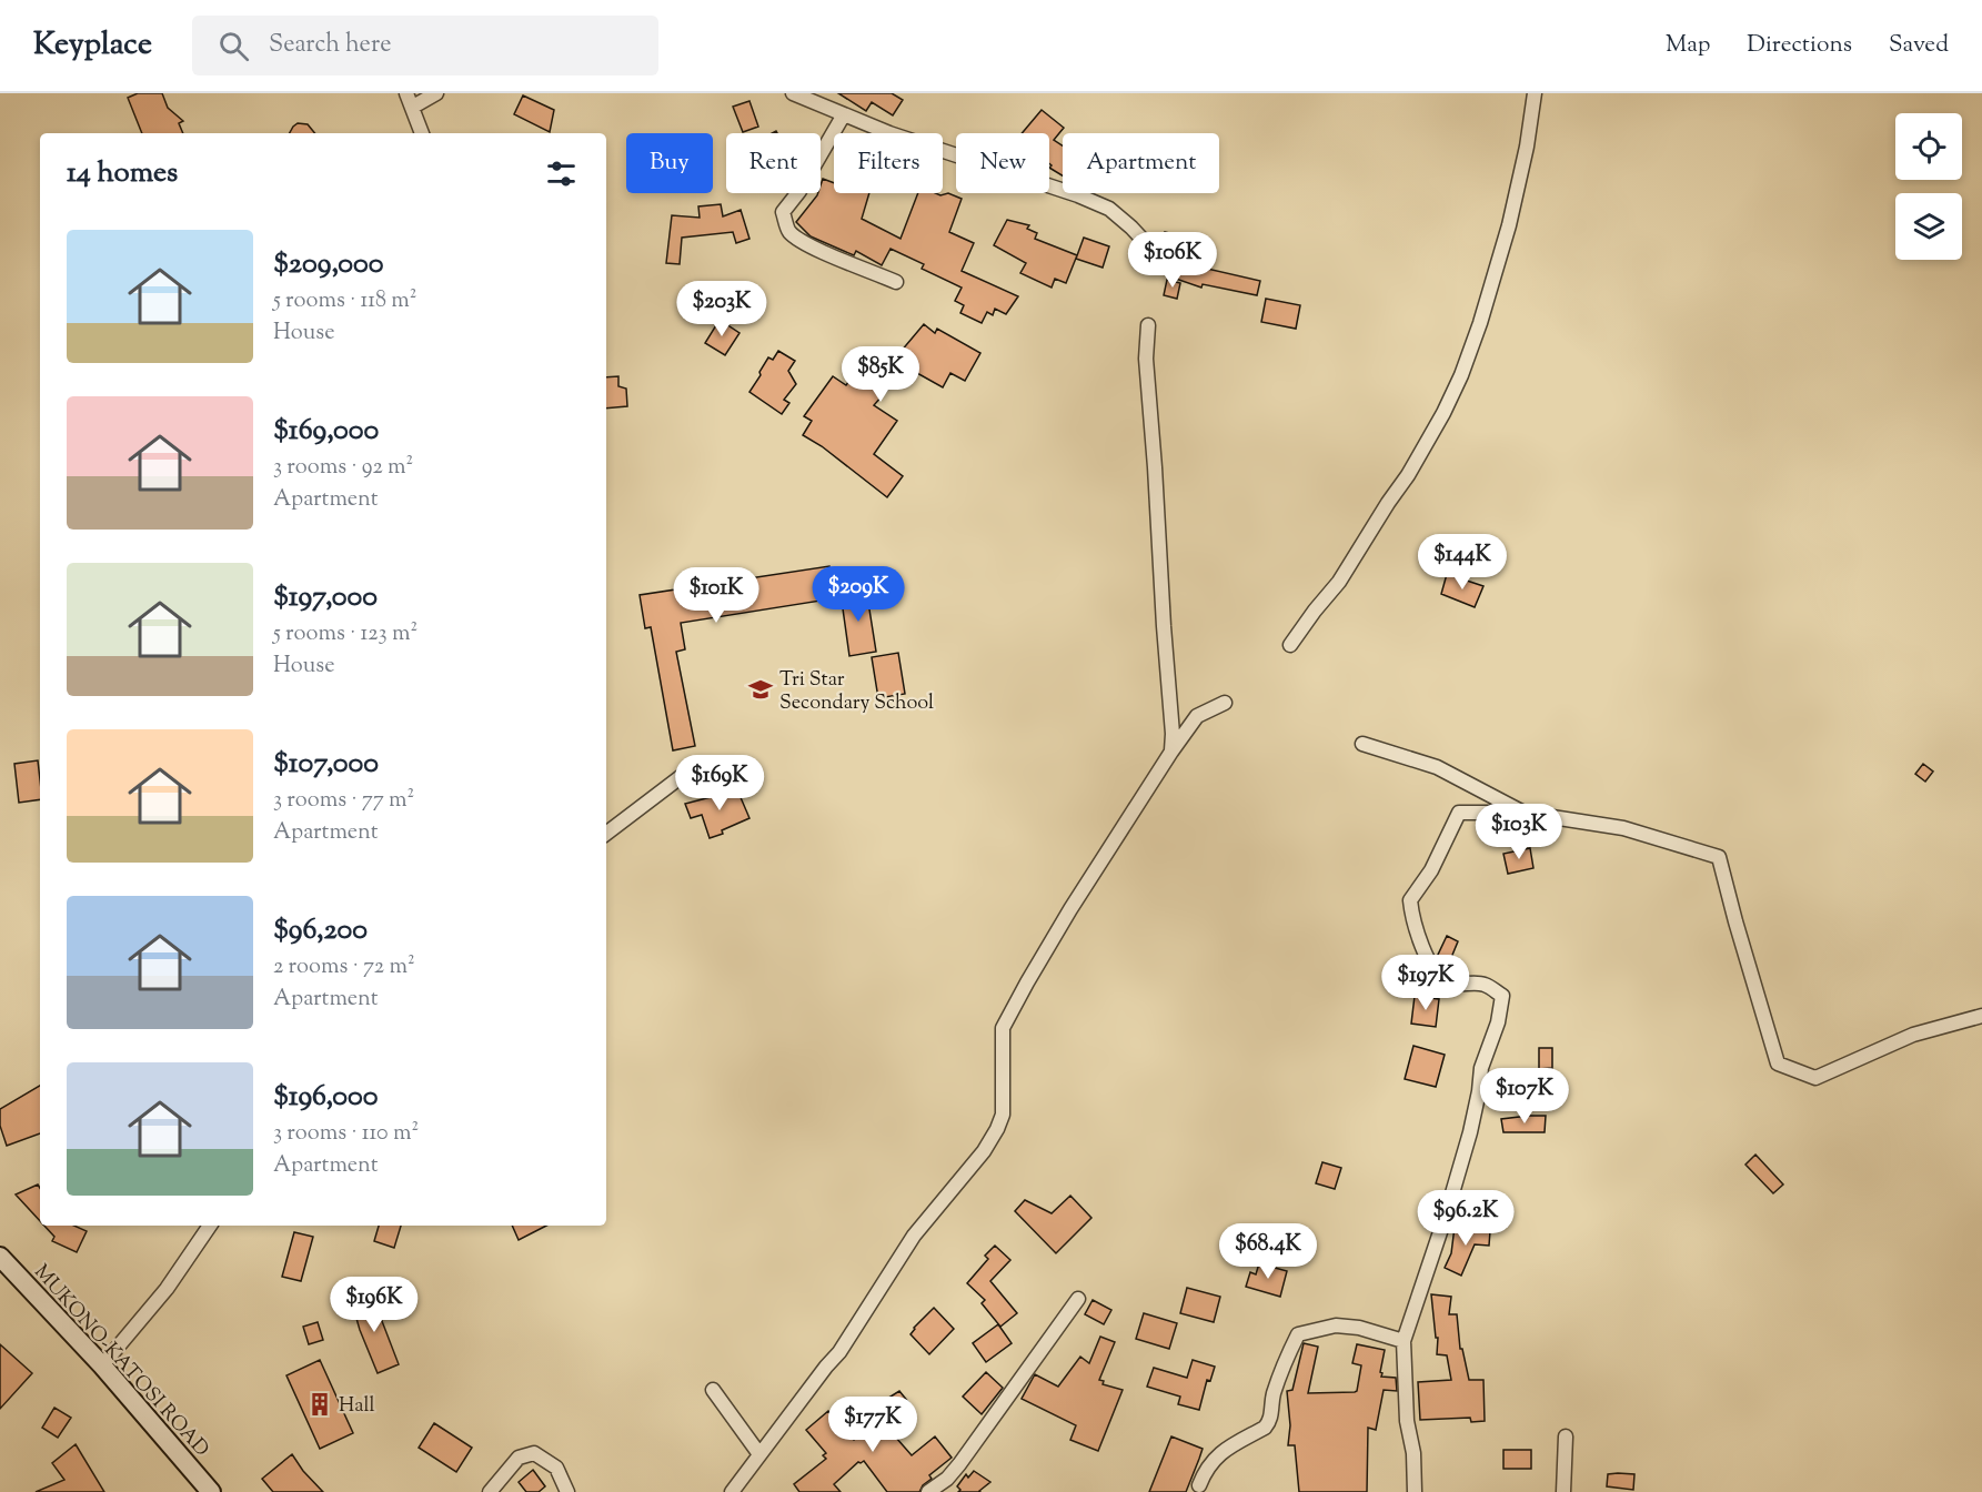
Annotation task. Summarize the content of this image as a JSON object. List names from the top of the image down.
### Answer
{
  "streets": {
    "main road": ["MUKONO-KATOSI ROAD"]
  },
  "places": {
    "school or university": ["Tri Star Secondary School"],
    "building": ["Hall"]
  },
  "page": {
    "header": "Keyplace",
    "search": "Search here",
    "nav": ["Map", "Directions", "Saved"],
    "chip": [
      "Buy",
      "Rent",
      "Filters",
      "New",
      "Apartment"
    ],
    "heading": "14 homes",
    "list": [
      {
        "name": "$209,000",
        "note": "5 rooms · 118 m² · House"
      },
      {
        "name": "$169,000",
        "note": "3 rooms · 92 m² · Apartment"
      },
      {
        "name": "$197,000",
        "note": "5 rooms · 123 m² · House"
      },
      {
        "name": "$107,000",
        "note": "3 rooms · 77 m² · Apartment"
      },
      {
        "name": "$96,200",
        "note": "2 rooms · 72 m² · Apartment"
      },
      {
        "name": "$196,000",
        "note": "3 rooms · 110 m² · Apartment"
      }
    ],
    "price": [
      "$106K",
      "$203K",
      "$85K",
      "$144K",
      "$209K",
      "$101K",
      "$169K",
      "$103K",
      "$197K",
      "$107K",
      "$96.2K",
      "$68.4K",
      "$196K",
      "$177K"
    ]
  }
}
